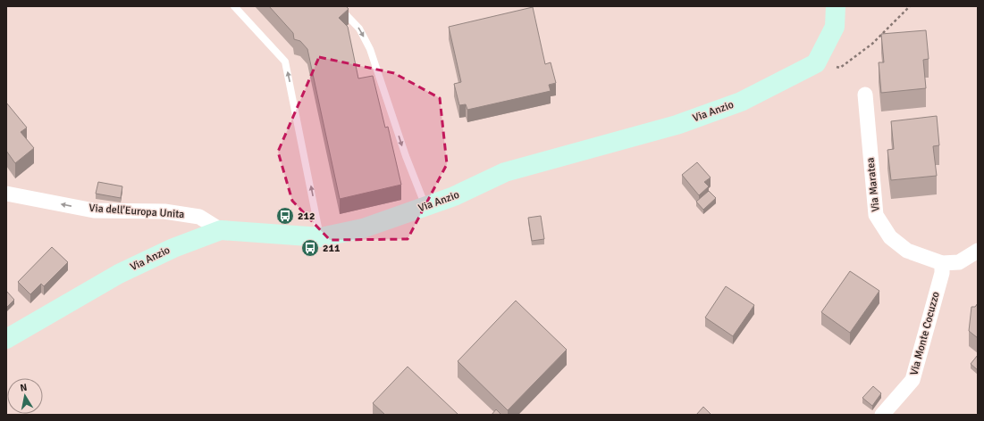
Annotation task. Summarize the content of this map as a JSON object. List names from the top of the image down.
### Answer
{
  "streets": {
    "street": [
      "Via Anzio",
      "Via Maratea",
      "Via dell'Europa Unita",
      "Via Monte Cocuzzo"
    ]
  },
  "crossings": [
    ["Via Anzio", "Via dell'Europa Unita"],
    ["Via Maratea", "Via Monte Cocuzzo"]
  ],
  "one_way": ["Via dell'Europa Unita"],
  "places": {
    "bus stop": ["212", "211"]
  },
  "north": "top"
}
